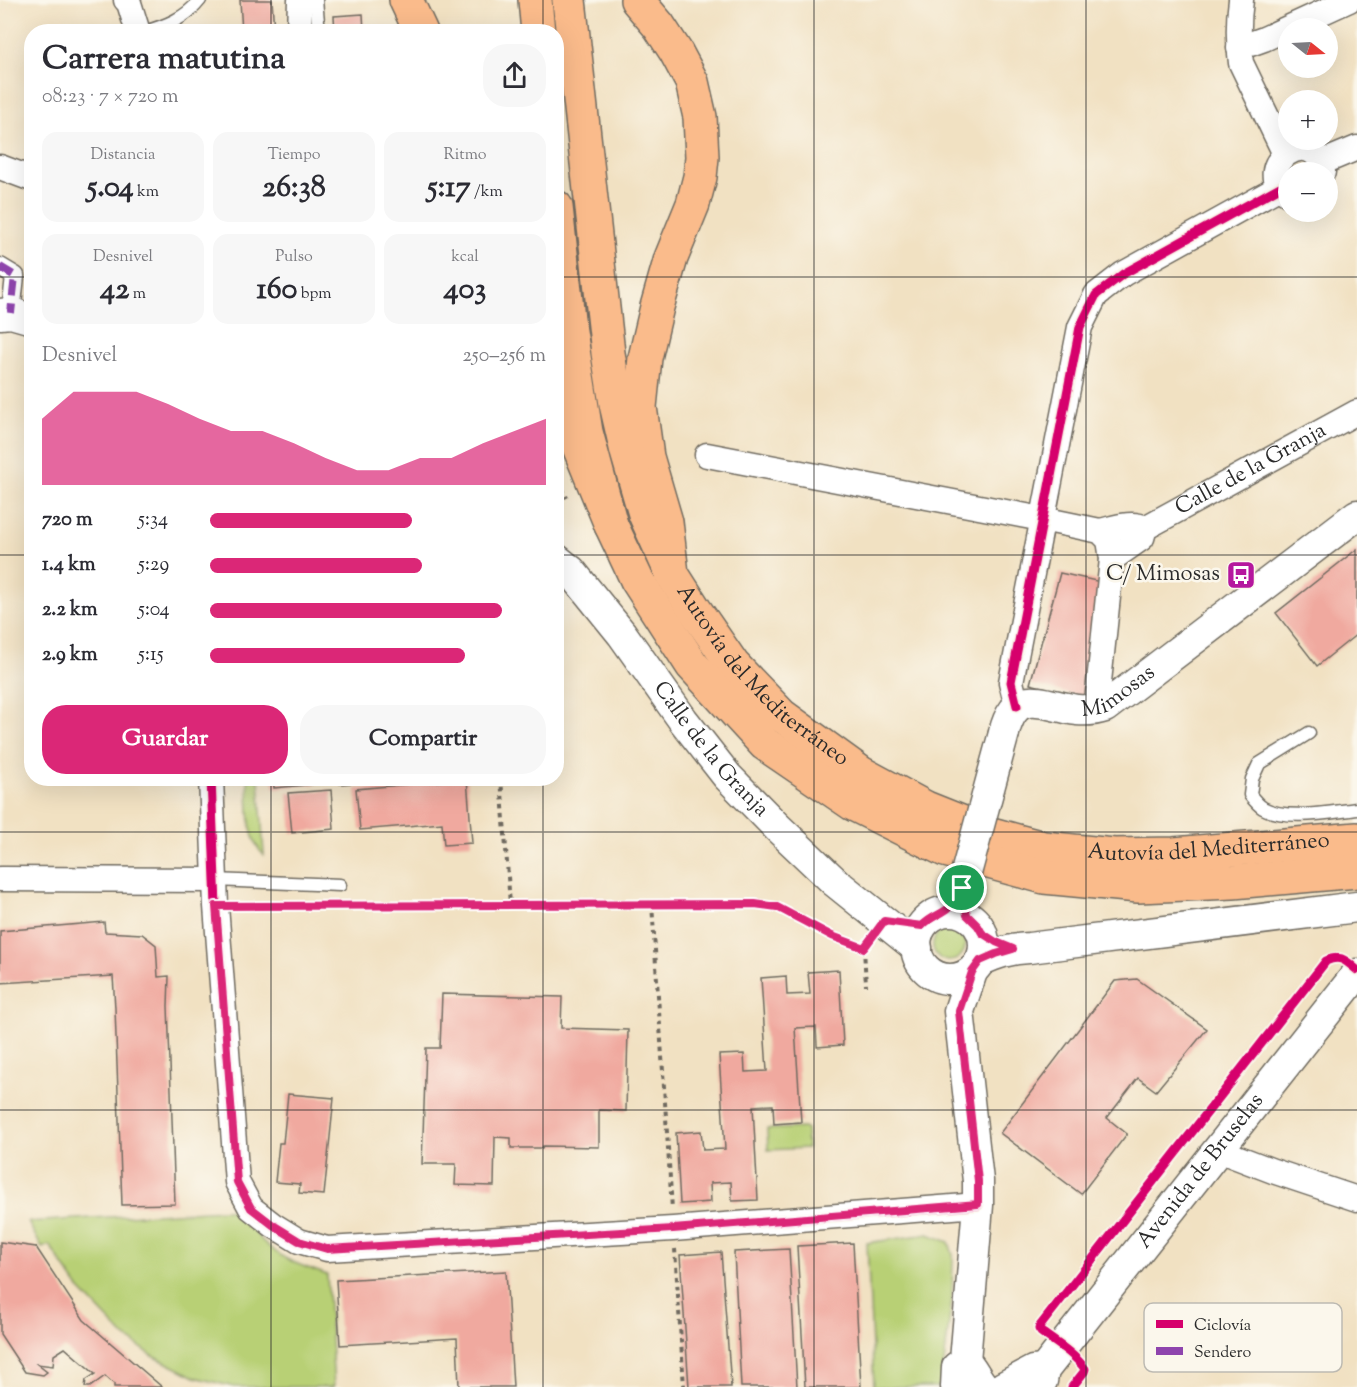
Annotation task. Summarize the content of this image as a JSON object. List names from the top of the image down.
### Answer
{
  "streets": {
    "highway": ["Autovía del Mediterráneo"],
    "street": ["Calle de la Granja", "Mimosas", "Avenida de Bruselas"]
  },
  "places": {
    "bus stop": ["C/ Mimosas"]
  },
  "legend": ["Ciclovía", "Sendero"],
  "north": "right",
  "page": {
    "map_buttons": ["+", "−"],
    "heading": ["Carrera matutina", "08:23 · 7 × 720 m"],
    "stats": [
      ["Distancia", "5.04 km"],
      ["Tiempo", "26:38"],
      ["Ritmo", "5:17 /km"],
      ["Desnivel", "42 m"],
      ["Pulso", "160 bpm"],
      ["kcal", "403"]
    ],
    "chart": ["Desnivel", "250–256 m"],
    "list": [
      {
        "name": "720 m",
        "note": "5:34"
      },
      {
        "name": "1.4 km",
        "note": "5:29"
      },
      {
        "name": "2.2 km",
        "note": "5:04"
      },
      {
        "name": "2.9 km",
        "note": "5:15"
      }
    ],
    "buttons": ["Guardar", "Compartir"]
  }
}
